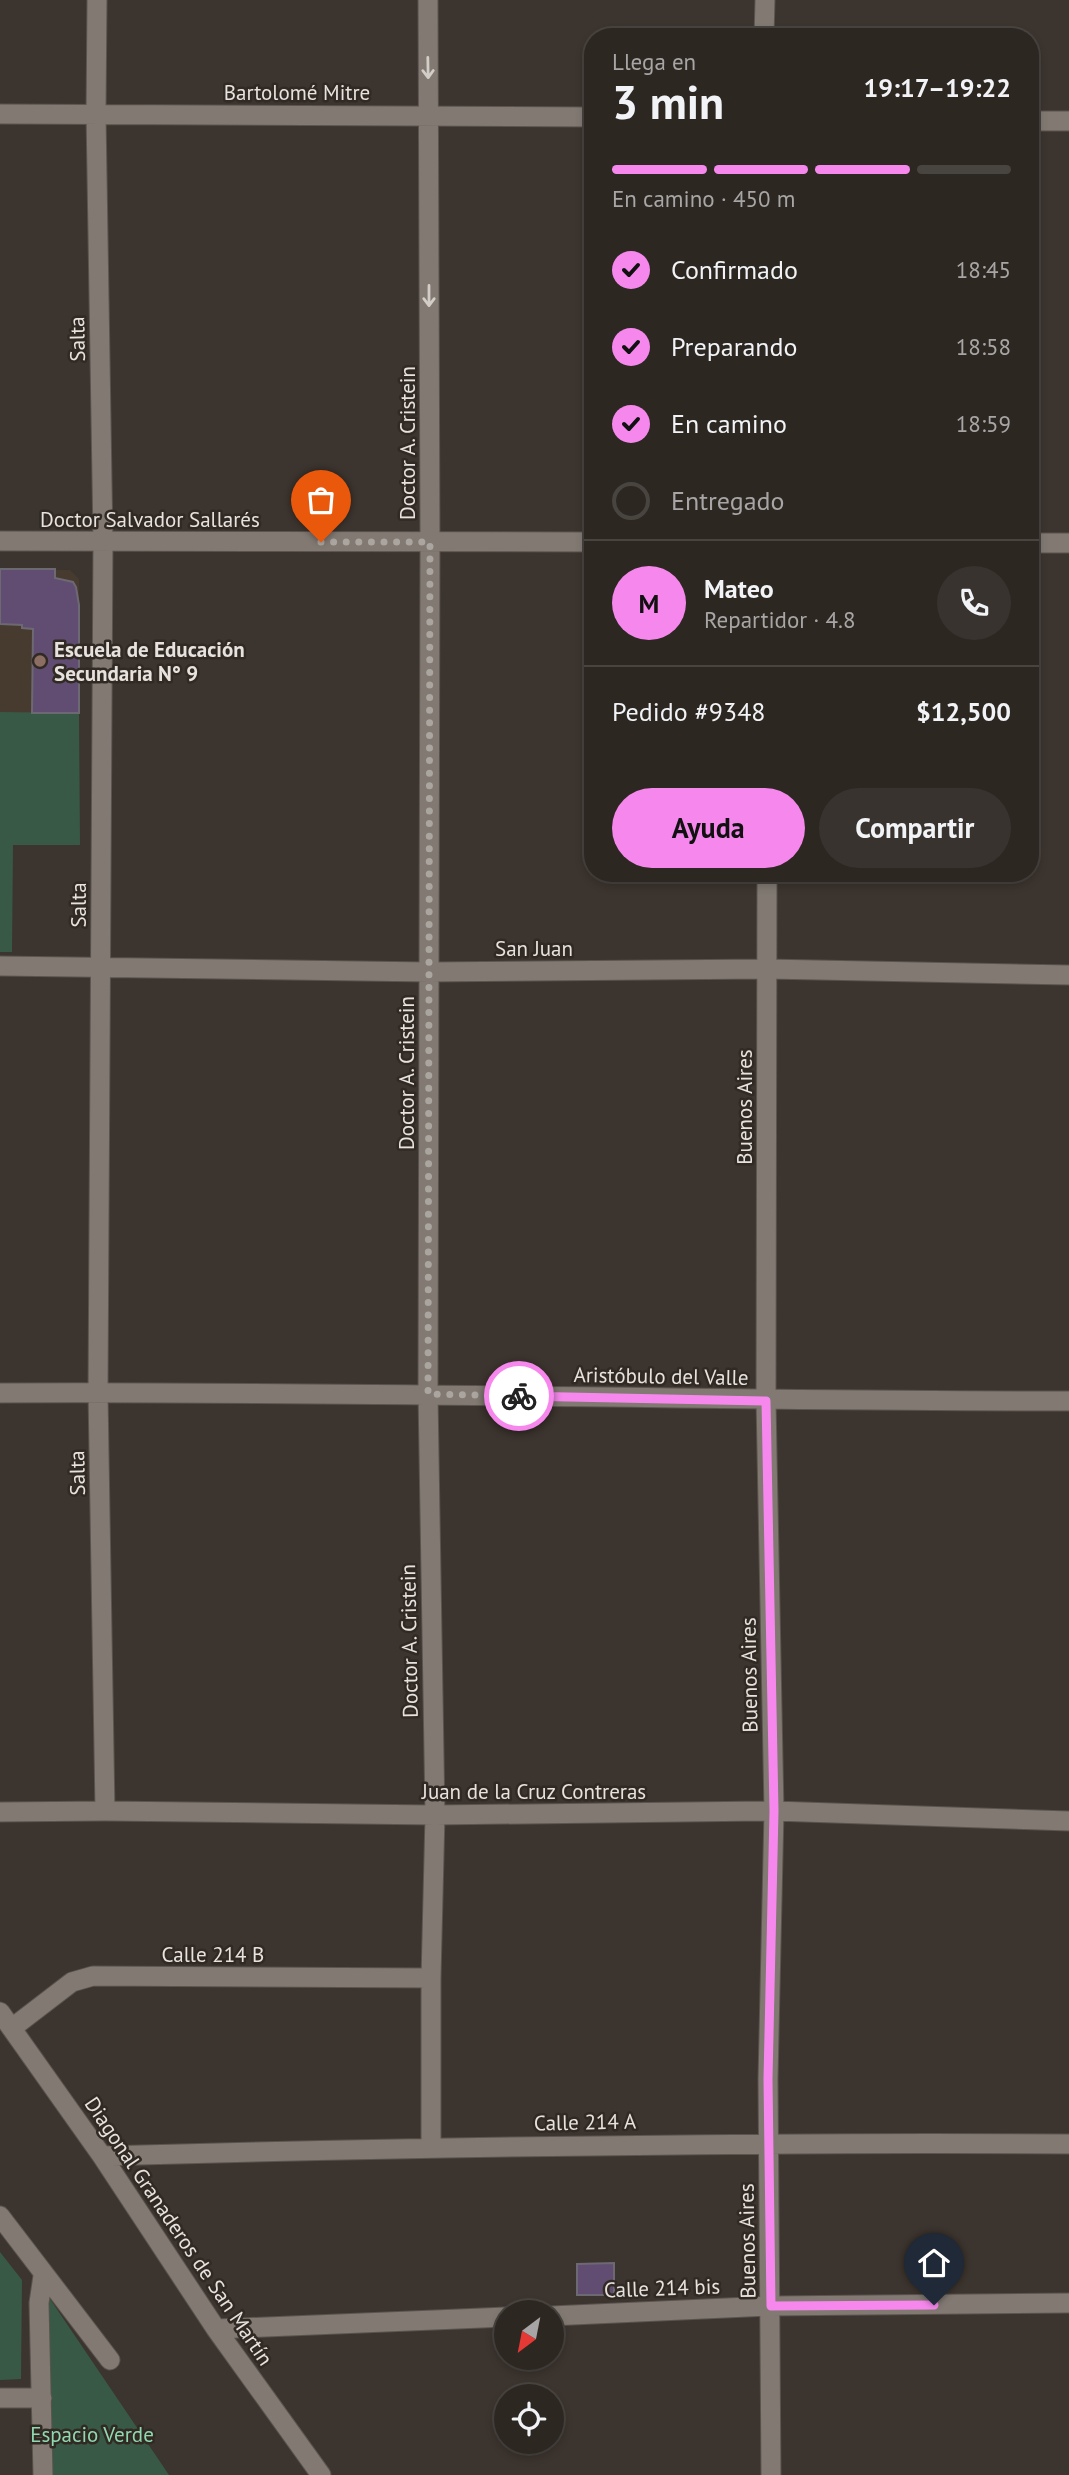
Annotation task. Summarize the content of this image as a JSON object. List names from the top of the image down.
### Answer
{
  "streets": {
    "street": [
      "Bartolomé Mitre",
      "Salta",
      "Doctor A. Cristein",
      "Doctor Salvador Sallarés",
      "San Juan",
      "Buenos Aires",
      "Aristóbulo del Valle",
      "Juan de la Cruz Contreras",
      "Calle 214 B",
      "Calle 214 A",
      "Diagonal Granaderos de San Martín",
      "Calle 214 bis"
    ]
  },
  "crossings": [
    ["Bartolomé Mitre", "Salta"],
    ["Bartolomé Mitre", "Doctor A. Cristein"],
    ["Salta", "Doctor Salvador Sallarés"],
    ["Salta", "San Juan"],
    ["Salta", "Aristóbulo del Valle"],
    ["Salta", "Juan de la Cruz Contreras"],
    ["Doctor A. Cristein", "Doctor Salvador Sallarés"],
    ["Doctor A. Cristein", "San Juan"],
    ["Doctor A. Cristein", "Aristóbulo del Valle"],
    ["Doctor A. Cristein", "Juan de la Cruz Contreras"],
    ["Doctor A. Cristein", "Calle 214 B"],
    ["Doctor A. Cristein", "Calle 214 A"],
    ["San Juan", "Buenos Aires"],
    ["Buenos Aires", "Aristóbulo del Valle"],
    ["Buenos Aires", "Juan de la Cruz Contreras"],
    ["Buenos Aires", "Calle 214 A"],
    ["Buenos Aires", "Calle 214 bis"],
    ["Calle 214 B", "Diagonal Granaderos de San Martín"],
    ["Calle 214 A", "Diagonal Granaderos de San Martín"]
  ],
  "parks": ["Espacio Verde"],
  "places": ["Escuela de Educación Secundaria N° 9"],
  "north": "bottom left",
  "page": {
    "heading": ["3 min", "Llega en", "19:17–19:22"],
    "panel": [
      "Mateo",
      "Repartidor · 4.8",
      "Pedido #9348",
      "$12,500"
    ],
    "bar": "En camino · 450 m",
    "list": [
      ["Confirmado", "18:45"],
      ["Preparando", "18:58"],
      ["En camino", "18:59"],
      "Entregado"
    ],
    "round": "M",
    "buttons": ["Ayuda", "Compartir"]
  }
}
